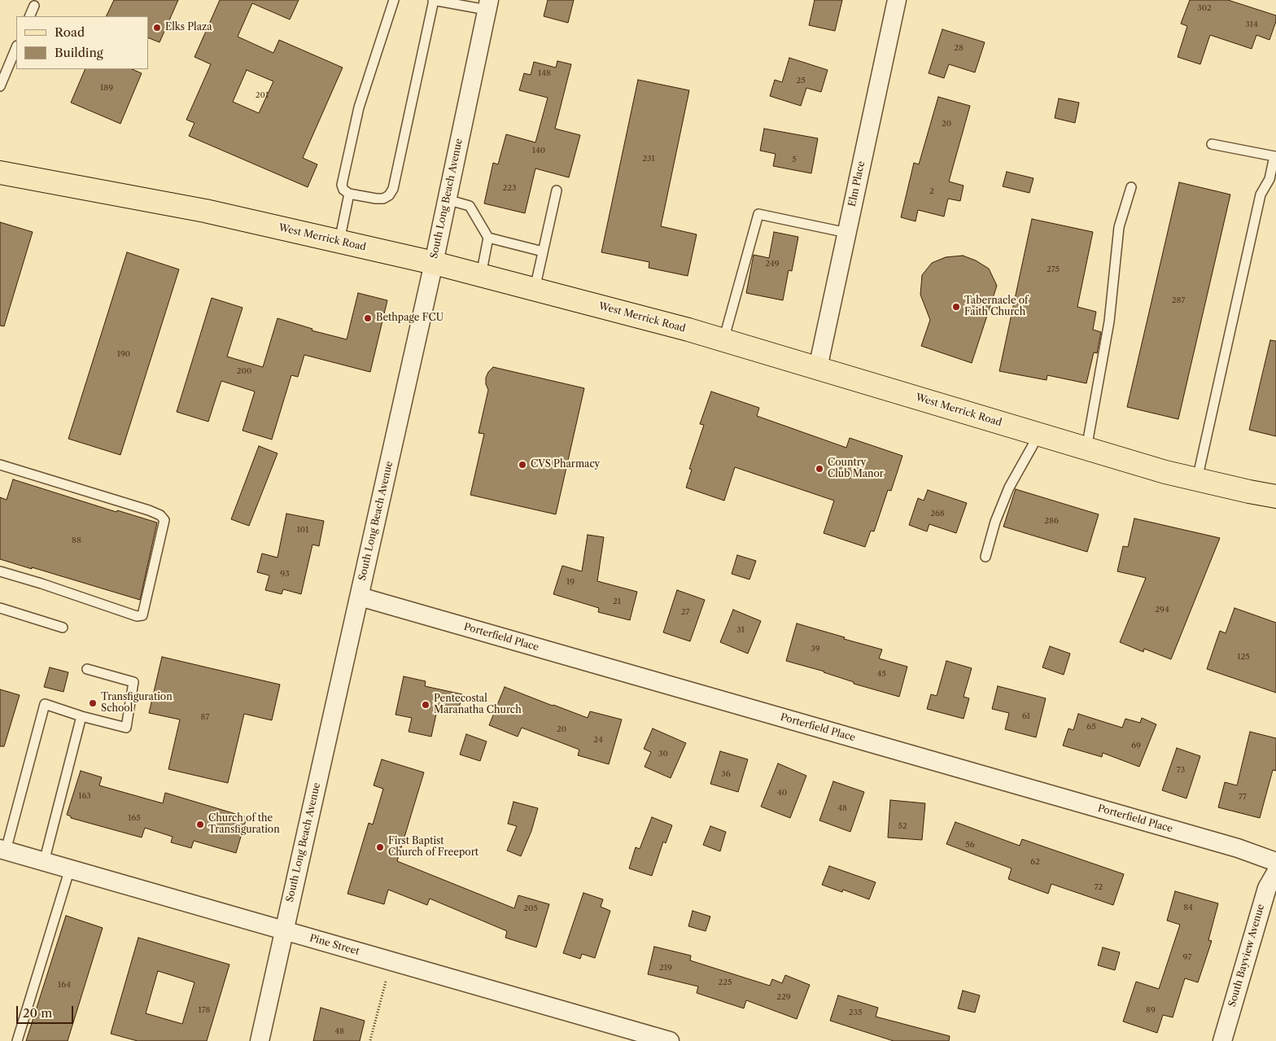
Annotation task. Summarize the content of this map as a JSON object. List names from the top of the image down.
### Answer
{
  "streets": {
    "main road": ["West Merrick Road"],
    "street": [
      "Elm Place",
      "South Long Beach Avenue",
      "Porterfield Place",
      "Pine Street",
      "South Bayview Avenue"
    ]
  },
  "crossings": [
    ["Elm Place", "West Merrick Road"],
    ["South Long Beach Avenue", "West Merrick Road"],
    ["South Long Beach Avenue", "Porterfield Place"],
    ["South Long Beach Avenue", "Pine Street"]
  ],
  "places": [
    "Elks Plaza",
    "Tabernacle of Faith Church",
    "Bethpage FCU",
    "CVS Pharmacy",
    "Country Club Manor",
    "Transfiguration School",
    "Pentecostal Maranatha Church",
    "Church of the Transfiguration",
    "First Baptist Church of Freeport"
  ],
  "house_numbers": [
    "302",
    "314",
    "28",
    "148",
    "25",
    "189",
    "201",
    "20",
    "140",
    "231",
    "5",
    "223",
    "2",
    "249",
    "275",
    "287",
    "190",
    "200",
    "268",
    "286",
    "101",
    "88",
    "93",
    "19",
    "21",
    "294",
    "27",
    "31",
    "39",
    "125",
    "45",
    "61",
    "87",
    "65",
    "20",
    "24",
    "69",
    "30",
    "73",
    "36",
    "40",
    "163",
    "77",
    "48",
    "165",
    "52",
    "56",
    "62",
    "72",
    "84",
    "205",
    "97",
    "219",
    "225",
    "164",
    "229",
    "178",
    "89",
    "235",
    "48"
  ],
  "legend": ["Road", "Building"],
  "scale_bar": "20 m"
}
